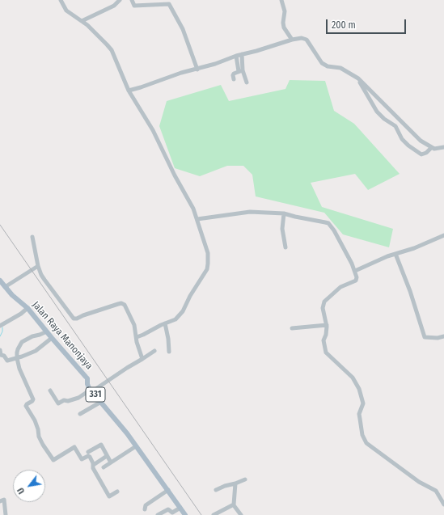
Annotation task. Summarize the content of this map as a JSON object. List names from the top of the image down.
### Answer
{
  "streets": {
    "main road": ["Jalan Raya Manonjaya", "331"]
  },
  "scale_bar": "200 m",
  "north": "bottom left"
}
